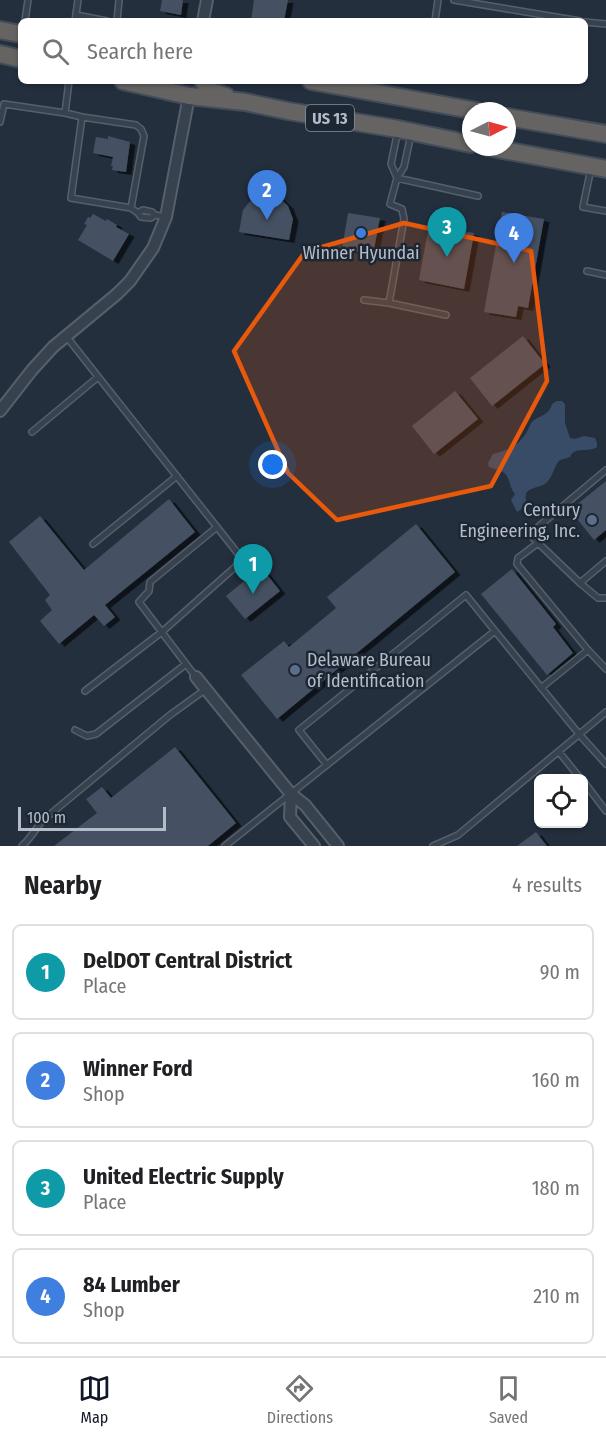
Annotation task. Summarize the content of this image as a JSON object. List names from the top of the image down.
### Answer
{
  "streets": {
    "highway": ["US 13"]
  },
  "places": ["Winner Hyundai", "Century Engineering, Inc.", "Delaware Bureau of Identification"],
  "scale_bar": "100 m",
  "north": "right",
  "page": {
    "search": "Search here",
    "pins": [
      "2",
      "3",
      "4",
      "1"
    ],
    "scale": "100 m",
    "heading": ["Nearby", "4 results"],
    "list": [
      {
        "mark": "1",
        "name": "DelDOT Central District",
        "note": "Place",
        "value": "90 m"
      },
      {
        "mark": "2",
        "name": "Winner Ford",
        "note": "Shop",
        "value": "160 m"
      },
      {
        "mark": "3",
        "name": "United Electric Supply",
        "note": "Place",
        "value": "180 m"
      },
      {
        "mark": "4",
        "name": "84 Lumber",
        "note": "Shop",
        "value": "210 m"
      }
    ],
    "nav": ["Map", "Directions", "Saved"]
  }
}
